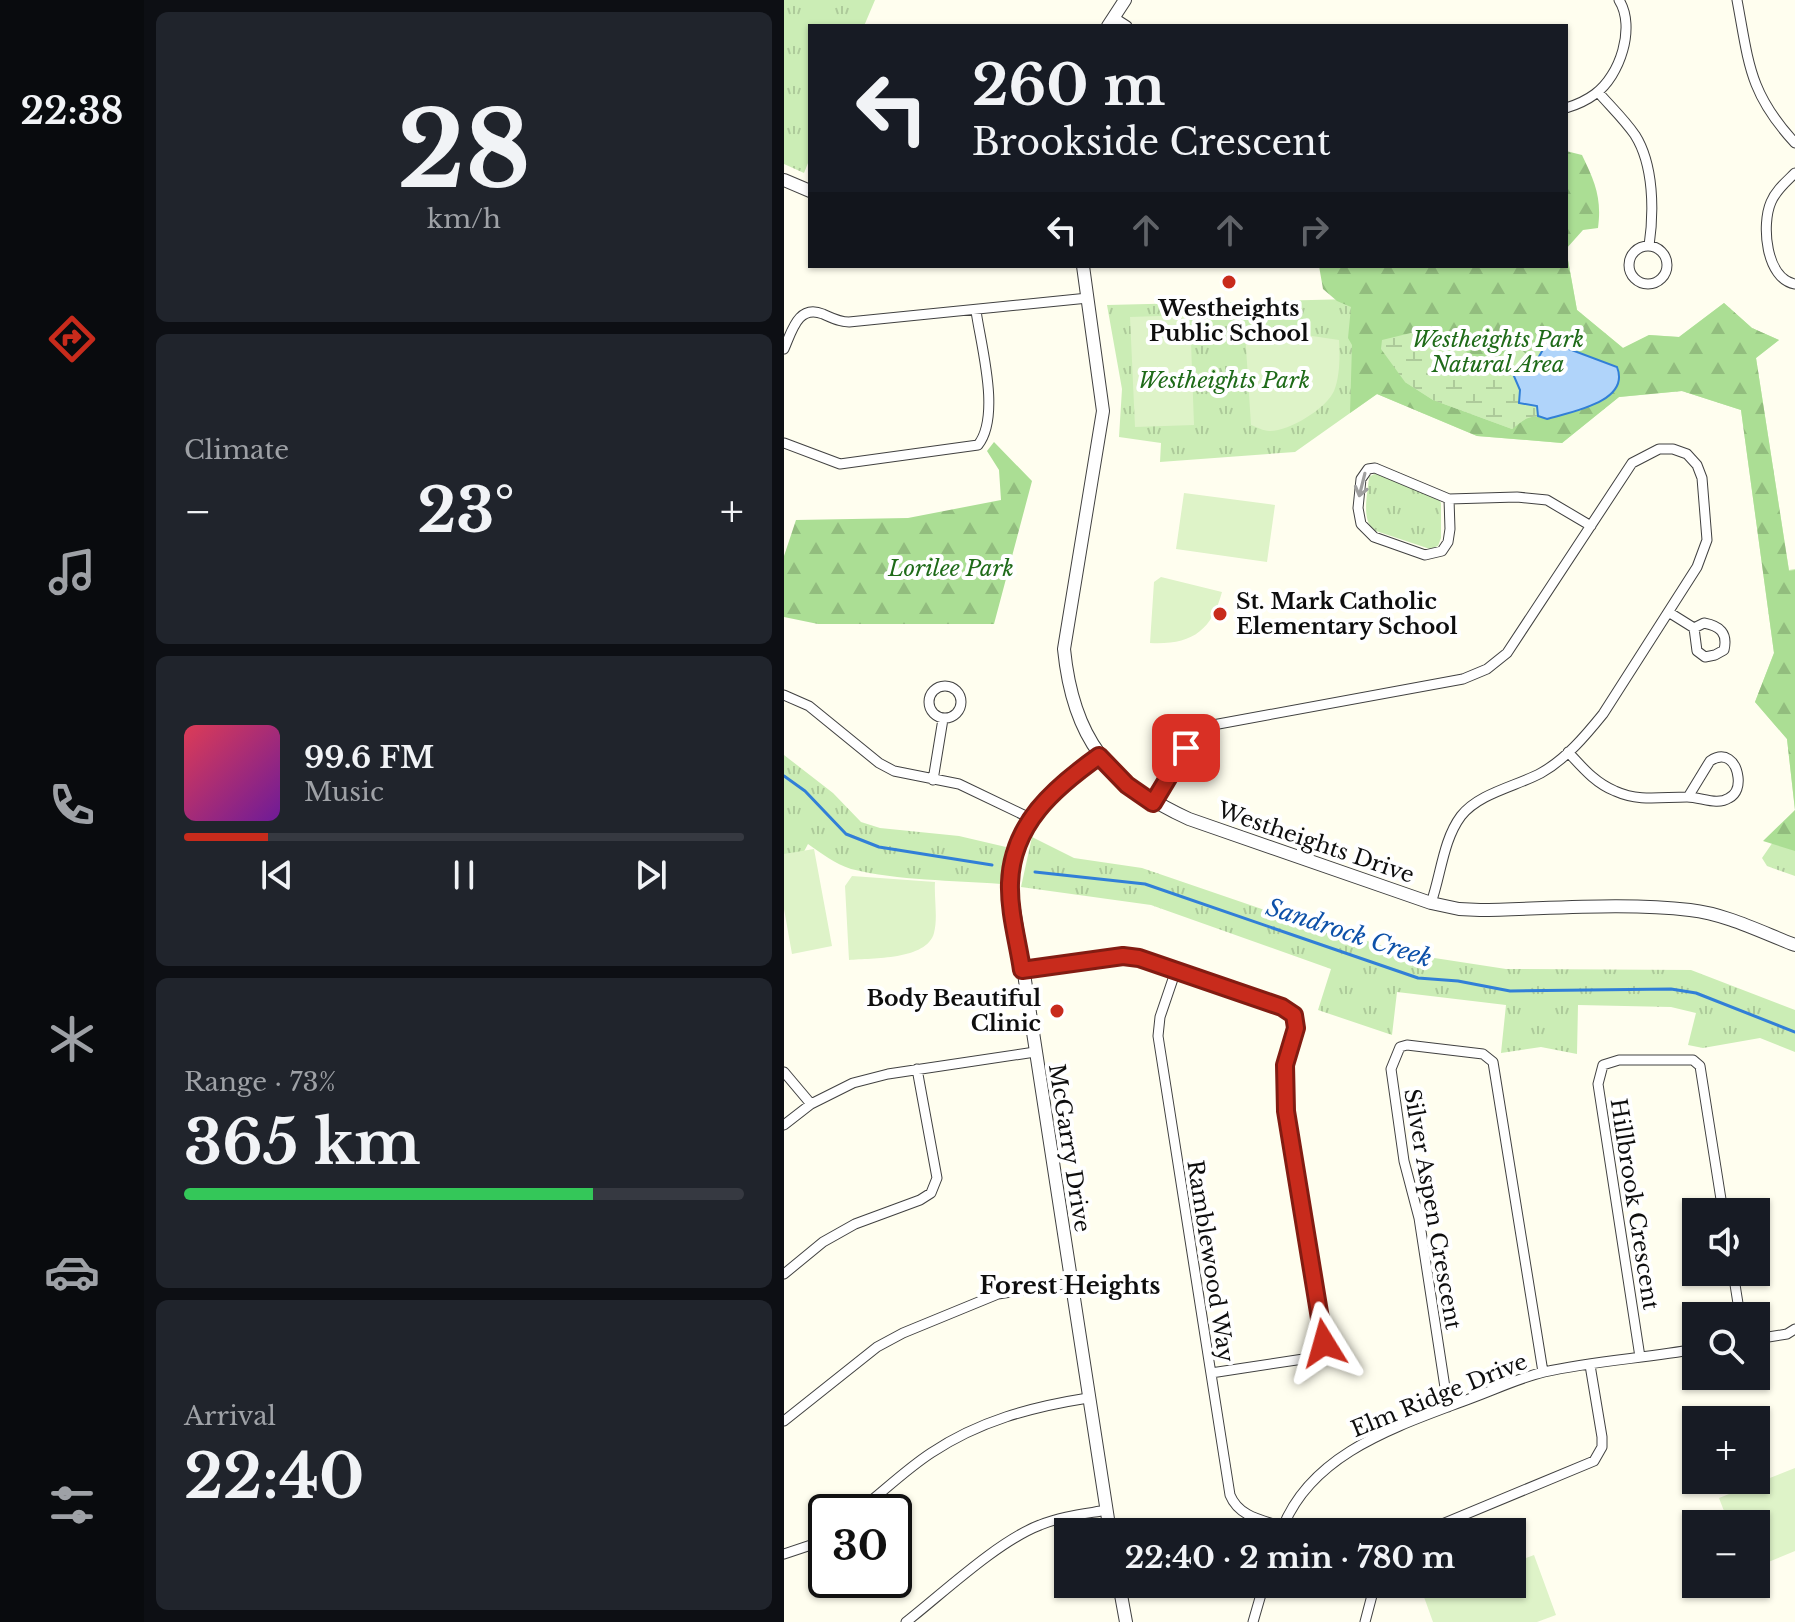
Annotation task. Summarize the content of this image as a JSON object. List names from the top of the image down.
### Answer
{
  "streets": {
    "street": [
      "Westheights Drive",
      "McGarry Drive",
      "Hillbrook Crescent",
      "Silver Aspen Crescent",
      "Ramblewood Way",
      "Elm Ridge Drive"
    ]
  },
  "crossings": [
    ["Westheights Drive", "McGarry Drive"],
    ["Hillbrook Crescent", "Elm Ridge Drive"],
    ["Silver Aspen Crescent", "Elm Ridge Drive"]
  ],
  "districts": ["Forest Heights"],
  "water": ["Sandrock Creek"],
  "parks": ["Westheights Park Natural Area", "Westheights Park", "Lorilee Park"],
  "places": ["Westheights Public School", "St. Mark Catholic Elementary School", "Body Beautiful Clinic"],
  "page": {
    "tabs": "22:38",
    "tile": [
      ["28", "km/h"],
      "Climate",
      ["Range · 73%", "365 km"],
      ["Arrival", "22:40"]
    ],
    "turn": ["260 m", "Brookside Crescent"],
    "heat": ["−", "23°", "+"],
    "song": ["99.6 FM", "Music"],
    "map_buttons": ["+", "−"],
    "limit": "30",
    "trip": "22:40 · 2 min · 780 m"
  }
}
